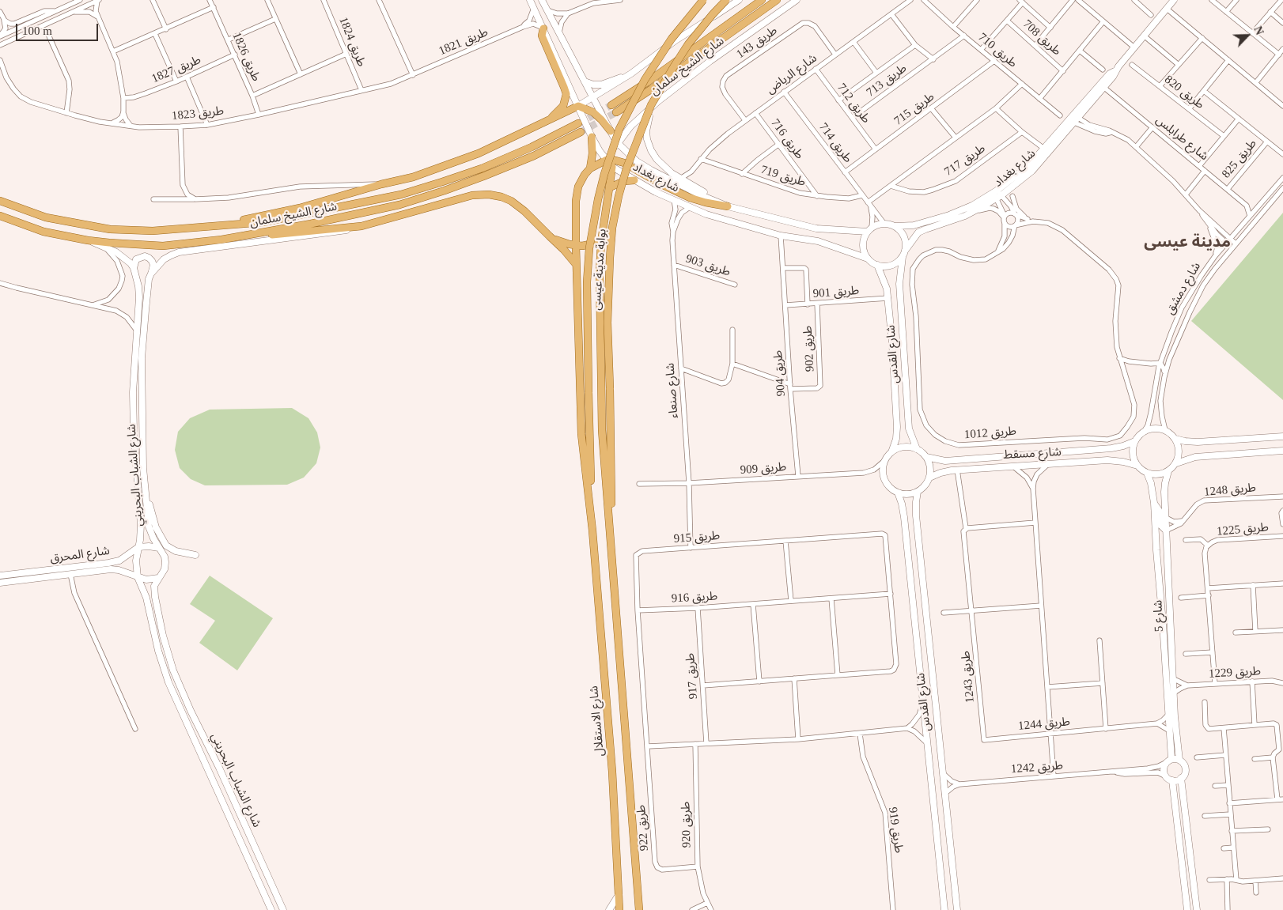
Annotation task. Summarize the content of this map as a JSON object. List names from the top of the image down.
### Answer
{
  "streets": {
    "main road": ["شارع الشيخ سلمان", "بوابة مدينة عيسى", "شارع الاستقلال"],
    "street": [
      "طريق 708",
      "طريق 1824",
      "طريق 1821",
      "طريق 143",
      "طريق 710",
      "طريق 1826",
      "طريق 1827",
      "شارع الرياض",
      "طريق 713",
      "طريق 820",
      "طريق 712",
      "طريق 715",
      "طريق 1823",
      "شارع طرابلس",
      "طريق 716",
      "طريق 714",
      "طريق 825",
      "طريق 717",
      "شارع بغداد",
      "طريق 719",
      "طريق 903",
      "شارع دمشق",
      "طريق 901",
      "طريق 902",
      "شارع القدس",
      "طريق 904",
      "شارع صنعاء",
      "طريق 1012",
      "شارع مسقط",
      "طريق 909",
      "شارع الشباب البحريني",
      "طريق 1248",
      "طريق 1225",
      "طريق 915",
      "شارع المحرق",
      "طريق 916",
      "شارع 5",
      "طريق 1229",
      "طريق 917",
      "طريق 1243",
      "طريق 1244",
      "طريق 1242",
      "طريق 920",
      "طريق 922",
      "طريق 919"
    ]
  },
  "crossings": [
    ["طريق 1824", "طريق 1823"],
    ["طريق 1821", "طريق 1823"],
    ["طريق 143", "شارع الرياض"],
    ["طريق 710", "طريق 713"],
    ["طريق 710", "طريق 715"],
    ["طريق 710", "طريق 717"],
    ["طريق 1826", "طريق 1827"],
    ["طريق 1826", "طريق 1823"],
    ["شارع الشيخ سلمان", "شارع بغداد"],
    ["شارع الرياض", "طريق 712"],
    ["شارع الرياض", "طريق 716"],
    ["شارع الرياض", "طريق 714"],
    ["شارع الرياض", "طريق 719"],
    ["طريق 713", "طريق 712"],
    ["طريق 820", "طريق 825"],
    ["طريق 712", "طريق 715"],
    ["طريق 715", "طريق 714"],
    ["طريق 715", "طريق 717"],
    ["شارع طرابلس", "طريق 825"],
    ["شارع طرابلس", "شارع بغداد"],
    ["طريق 716", "طريق 719"],
    ["طريق 714", "طريق 717"],
    ["طريق 714", "شارع بغداد"],
    ["طريق 714", "طريق 719"],
    ["طريق 714", "شارع القدس"],
    ["شارع بغداد", "شارع القدس"],
    ["شارع بغداد", "طريق 904"],
    ["شارع بغداد", "شارع صنعاء"],
    ["طريق 903", "شارع صنعاء"],
    ["بوابة مدينة عيسى", "شارع الاستقلال"],
    ["شارع دمشق", "شارع مسقط"],
    ["شارع دمشق", "شارع 5"],
    ["طريق 901", "طريق 902"],
    ["طريق 901", "شارع القدس"],
    ["طريق 901", "طريق 904"],
    ["طريق 902", "طريق 904"],
    ["شارع القدس", "شارع مسقط"],
    ["شارع القدس", "طريق 909"],
    ["شارع القدس", "طريق 1242"],
    ["طريق 904", "طريق 909"],
    ["شارع صنعاء", "طريق 909"],
    ["شارع صنعاء", "طريق 915"],
    ["شارع مسقط", "طريق 909"],
    ["شارع مسقط", "شارع 5"],
    ["شارع مسقط", "طريق 1243"],
    ["شارع الشباب البحريني", "شارع المحرق"],
    ["طريق 1248", "شارع 5"],
    ["طريق 1225", "طريق 1229"],
    ["طريق 915", "طريق 916"],
    ["طريق 915", "طريق 917"],
    ["طريق 915", "طريق 922"],
    ["طريق 916", "طريق 917"],
    ["شارع 5", "طريق 1229"],
    ["شارع 5", "طريق 1242"],
    ["طريق 1243", "طريق 1244"],
    ["طريق 920", "طريق 922"]
  ],
  "districts": ["مدينة عيسى"],
  "scale_bar": "100 m",
  "north": "top right"
}
